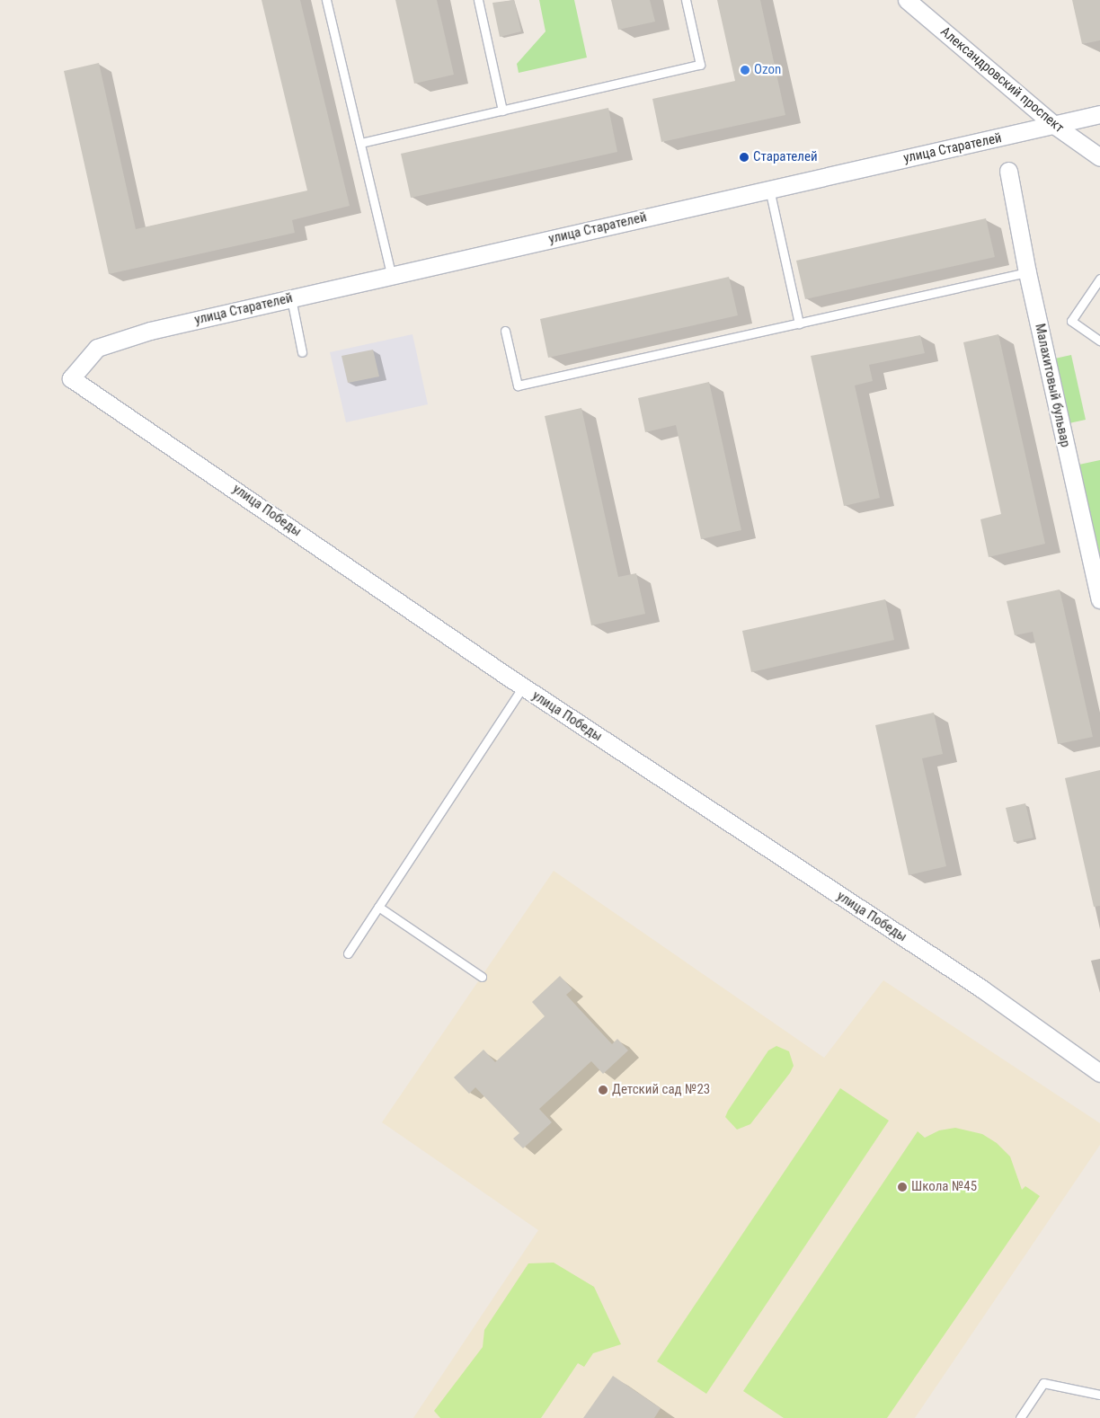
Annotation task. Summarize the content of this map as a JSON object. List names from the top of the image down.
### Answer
{
  "streets": {
    "street": [
      "Александровский проспект",
      "улица Старателей",
      "Малахитовый бульвар",
      "улица Победы"
    ]
  },
  "crossings": [
    ["Александровский проспект", "улица Старателей"],
    ["улица Старателей", "улица Победы"]
  ],
  "places": [
    "Ozon",
    "Старателей",
    "Детский сад №23",
    "Школа №45"
  ]
}
